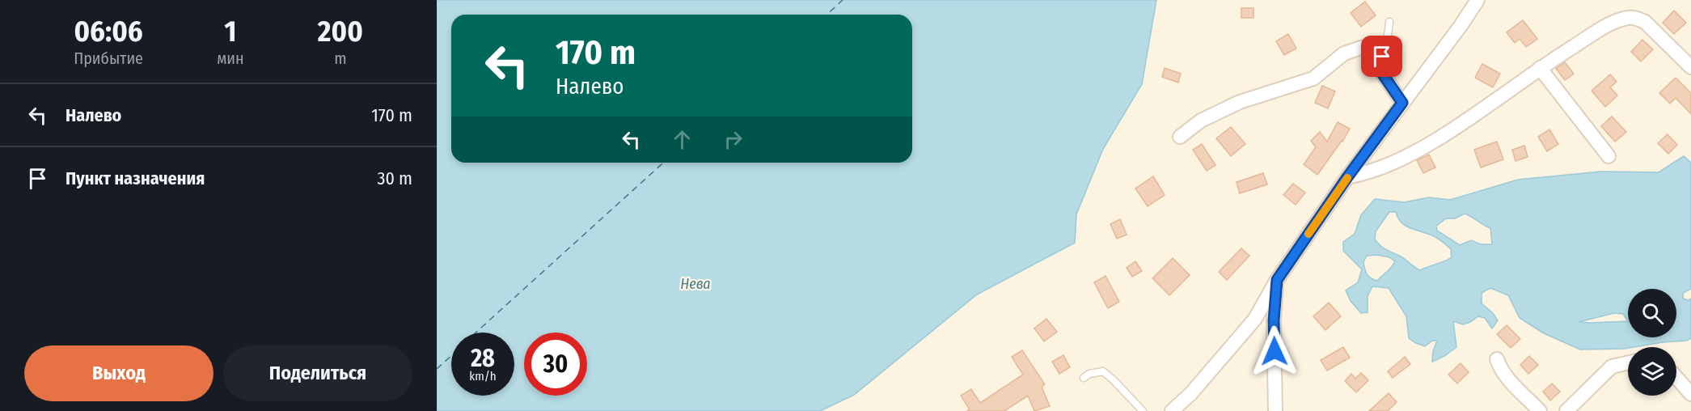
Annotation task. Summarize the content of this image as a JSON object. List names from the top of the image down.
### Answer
{
  "water": ["Нева"],
  "page": {
    "eta": [
      "06:06",
      "Прибытие",
      "1",
      "мин",
      "200",
      "m"
    ],
    "turn": ["170 m", "Налево"],
    "list": [
      {
        "name": "Налево",
        "value": "170 m"
      },
      {
        "name": "Пункт назначения",
        "value": "30 m"
      }
    ],
    "speed": "28 km/h",
    "limit": "30",
    "buttons": ["Выход", "Поделиться"]
  }
}
